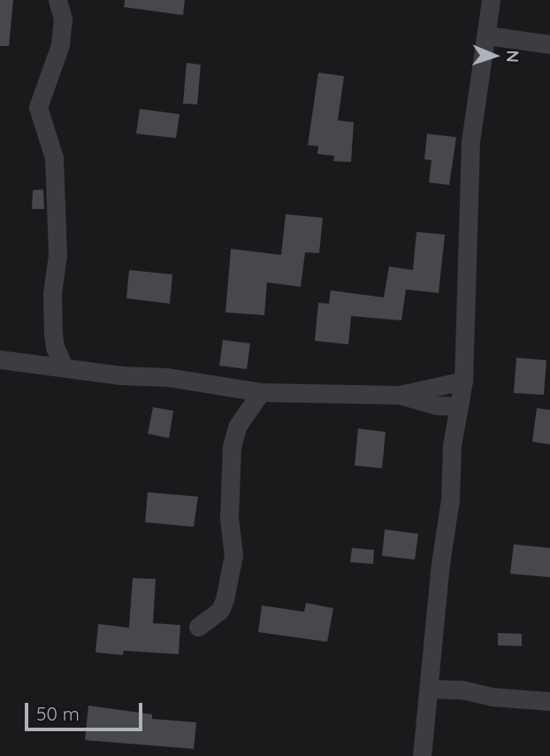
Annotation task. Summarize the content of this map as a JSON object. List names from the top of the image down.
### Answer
{
  "scale_bar": "50 m",
  "north": "right"
}
